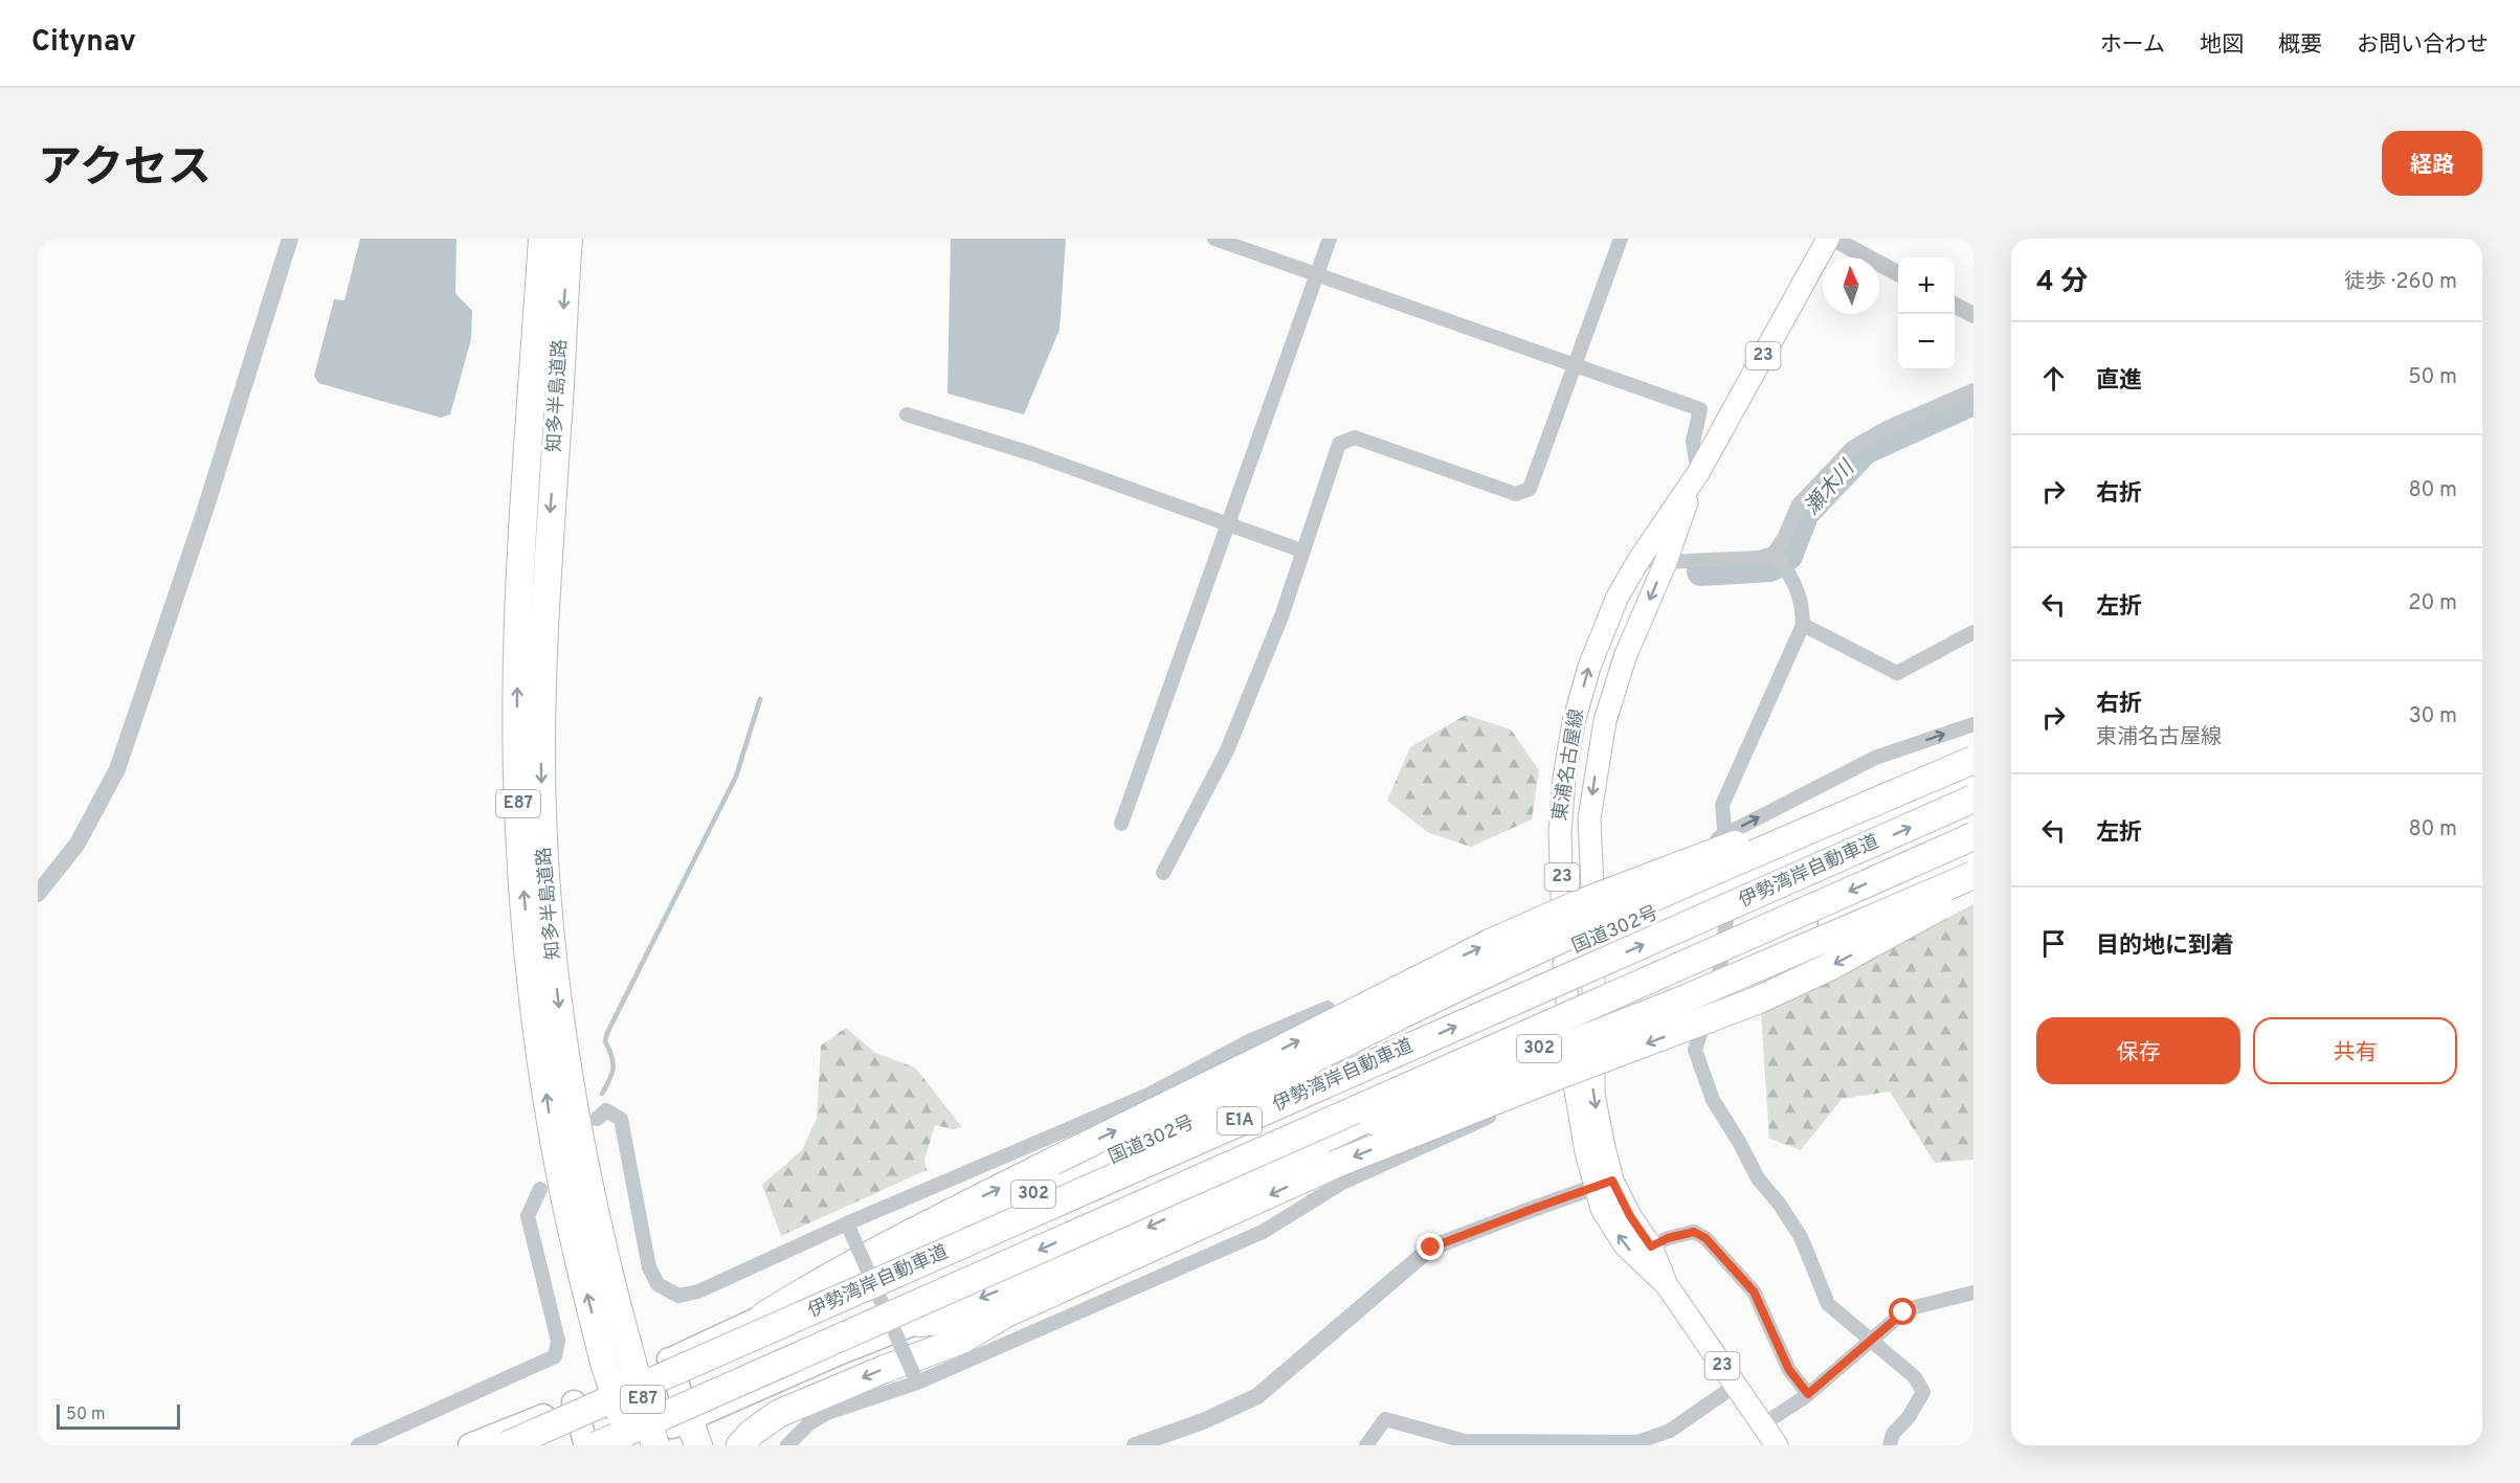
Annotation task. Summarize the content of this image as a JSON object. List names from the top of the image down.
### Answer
{
  "streets": {
    "highway": [
      "知多半島道路",
      "E87",
      "伊勢湾岸自動車道",
      "国道302号",
      "302",
      "E1A"
    ],
    "main road": ["23", "東浦名古屋線"]
  },
  "crossings": [
    ["知多半島道路", "302"],
    ["東浦名古屋線", "国道302号"],
    ["東浦名古屋線", "302"]
  ],
  "water": ["瀬木川"],
  "scale_bar": "50 m",
  "north": "top",
  "page": {
    "header": "Citynav",
    "nav": [
      "ホーム",
      "地図",
      "概要",
      "お問い合わせ"
    ],
    "title": "アクセス",
    "buttons": [
      "経路",
      ["保存", "共有"]
    ],
    "heading": ["4 分", "徒歩 · 260 m"],
    "map_buttons": ["+", "−"],
    "list": [
      ["直進", "50 m"],
      ["右折", "80 m"],
      ["左折", "20 m"],
      ["右折", "東浦名古屋線", "30 m"],
      ["左折", "80 m"],
      "目的地に到着"
    ],
    "scale": "50 m"
  }
}
